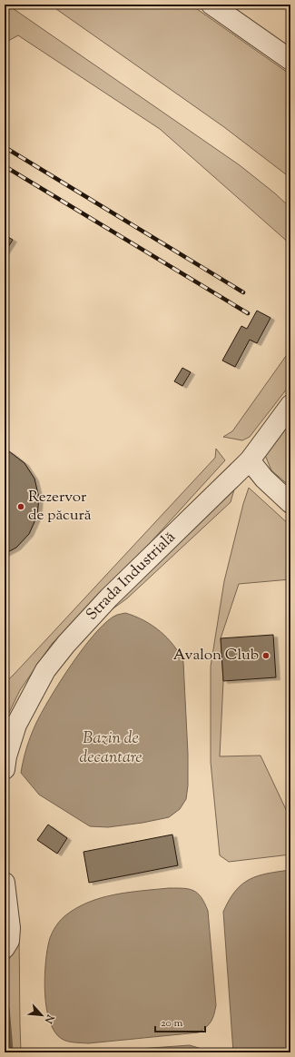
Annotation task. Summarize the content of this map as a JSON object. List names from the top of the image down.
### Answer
{
  "streets": {
    "street": ["Strada Industrială"]
  },
  "water": ["Bazin de decantare"],
  "places": ["Rezervor de păcură", "Avalon Club"],
  "scale_bar": "20 m",
  "north": "bottom right"
}
